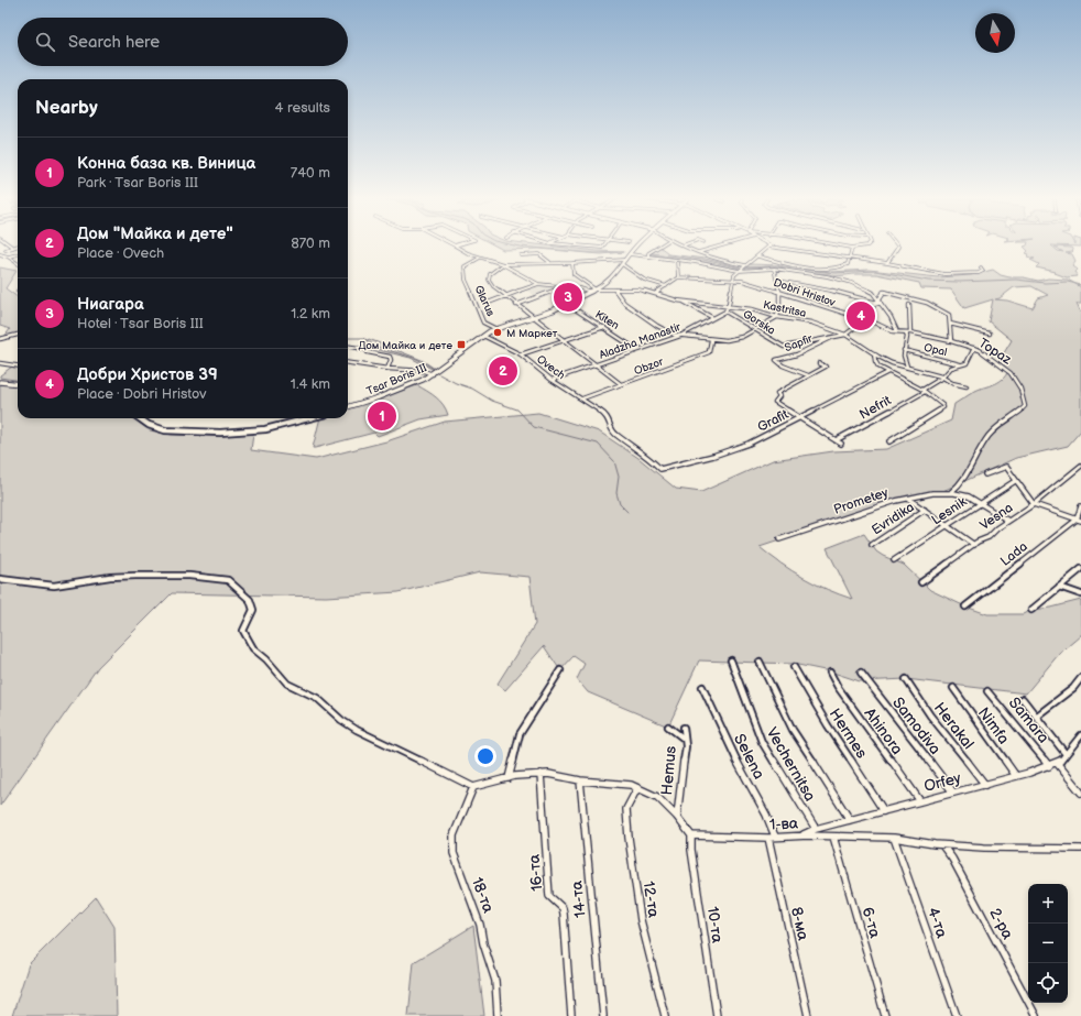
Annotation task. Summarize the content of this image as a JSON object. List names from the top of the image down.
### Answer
{
  "streets": {
    "street": [
      "Dobri Hristov",
      "Glarus",
      "Kastritsa",
      "Kiten",
      "Gorska",
      "Aladzha Manastir",
      "Sapfir",
      "Opal",
      "Topaz",
      "Obzor",
      "Ovech",
      "Tsar Boris III",
      "Nefrit",
      "Grafit",
      "Prometey",
      "Lesnik",
      "Vesna",
      "Evridika",
      "Lada",
      "Samara",
      "Samodiva",
      "Herakal",
      "Nimfa",
      "Ahinora",
      "Hermes",
      "Selena",
      "Vechernitsa",
      "Hemus",
      "Orfey",
      "1-ва",
      "16-та",
      "18-та",
      "14-та",
      "12-та",
      "6-та",
      "4-та",
      "8-ма",
      "2-ра",
      "10-та"
    ]
  },
  "crossings": [
    ["Dobri Hristov", "Topaz"],
    ["Glarus", "Tsar Boris III"],
    ["Kastritsa", "Aladzha Manastir"],
    ["Kastritsa", "Tsar Boris III"],
    ["Kastritsa", "Nefrit"],
    ["Kastritsa", "Grafit"],
    ["Kiten", "Aladzha Manastir"],
    ["Kiten", "Tsar Boris III"],
    ["Gorska", "Aladzha Manastir"],
    ["Gorska", "Sapfir"],
    ["Aladzha Manastir", "Ovech"],
    ["Opal", "Nefrit"],
    ["Topaz", "Prometey"],
    ["Obzor", "Ovech"],
    ["Ovech", "Tsar Boris III"],
    ["Ovech", "Grafit"],
    ["Samara", "Orfey"],
    ["Samodiva", "Orfey"],
    ["Herakal", "Orfey"],
    ["Nimfa", "Orfey"],
    ["Ahinora", "Orfey"],
    ["Hermes", "Orfey"],
    ["Selena", "1-ва"],
    ["Selena", "8-ма"],
    ["Vechernitsa", "Orfey"],
    ["Orfey", "1-ва"],
    ["1-ва", "6-та"],
    ["1-ва", "4-та"],
    ["1-ва", "8-ма"],
    ["1-ва", "2-ра"],
    ["1-ва", "10-та"]
  ],
  "places": {
    "other": ["М Маркет"],
    "transit": ["Дом Майка и дете"]
  },
  "north": "bottom",
  "page": {
    "search": "Search here",
    "heading": ["Nearby", "4 results"],
    "list": [
      {
        "mark": "1",
        "name": "Конна база кв. Виница",
        "note": "Park · Tsar Boris III",
        "value": "740 m"
      },
      {
        "mark": "2",
        "name": "Дом \"Майка и дете\"",
        "note": "Place · Ovech",
        "value": "870 m"
      },
      {
        "mark": "3",
        "name": "Ниагара",
        "note": "Hotel · Tsar Boris III",
        "value": "1.2 km"
      },
      {
        "mark": "4",
        "name": "Добри Христов 39",
        "note": "Place · Dobri Hristov",
        "value": "1.4 km"
      }
    ],
    "pins": [
      "3",
      "4",
      "2",
      "1"
    ],
    "map_buttons": ["+", "−"]
  }
}
